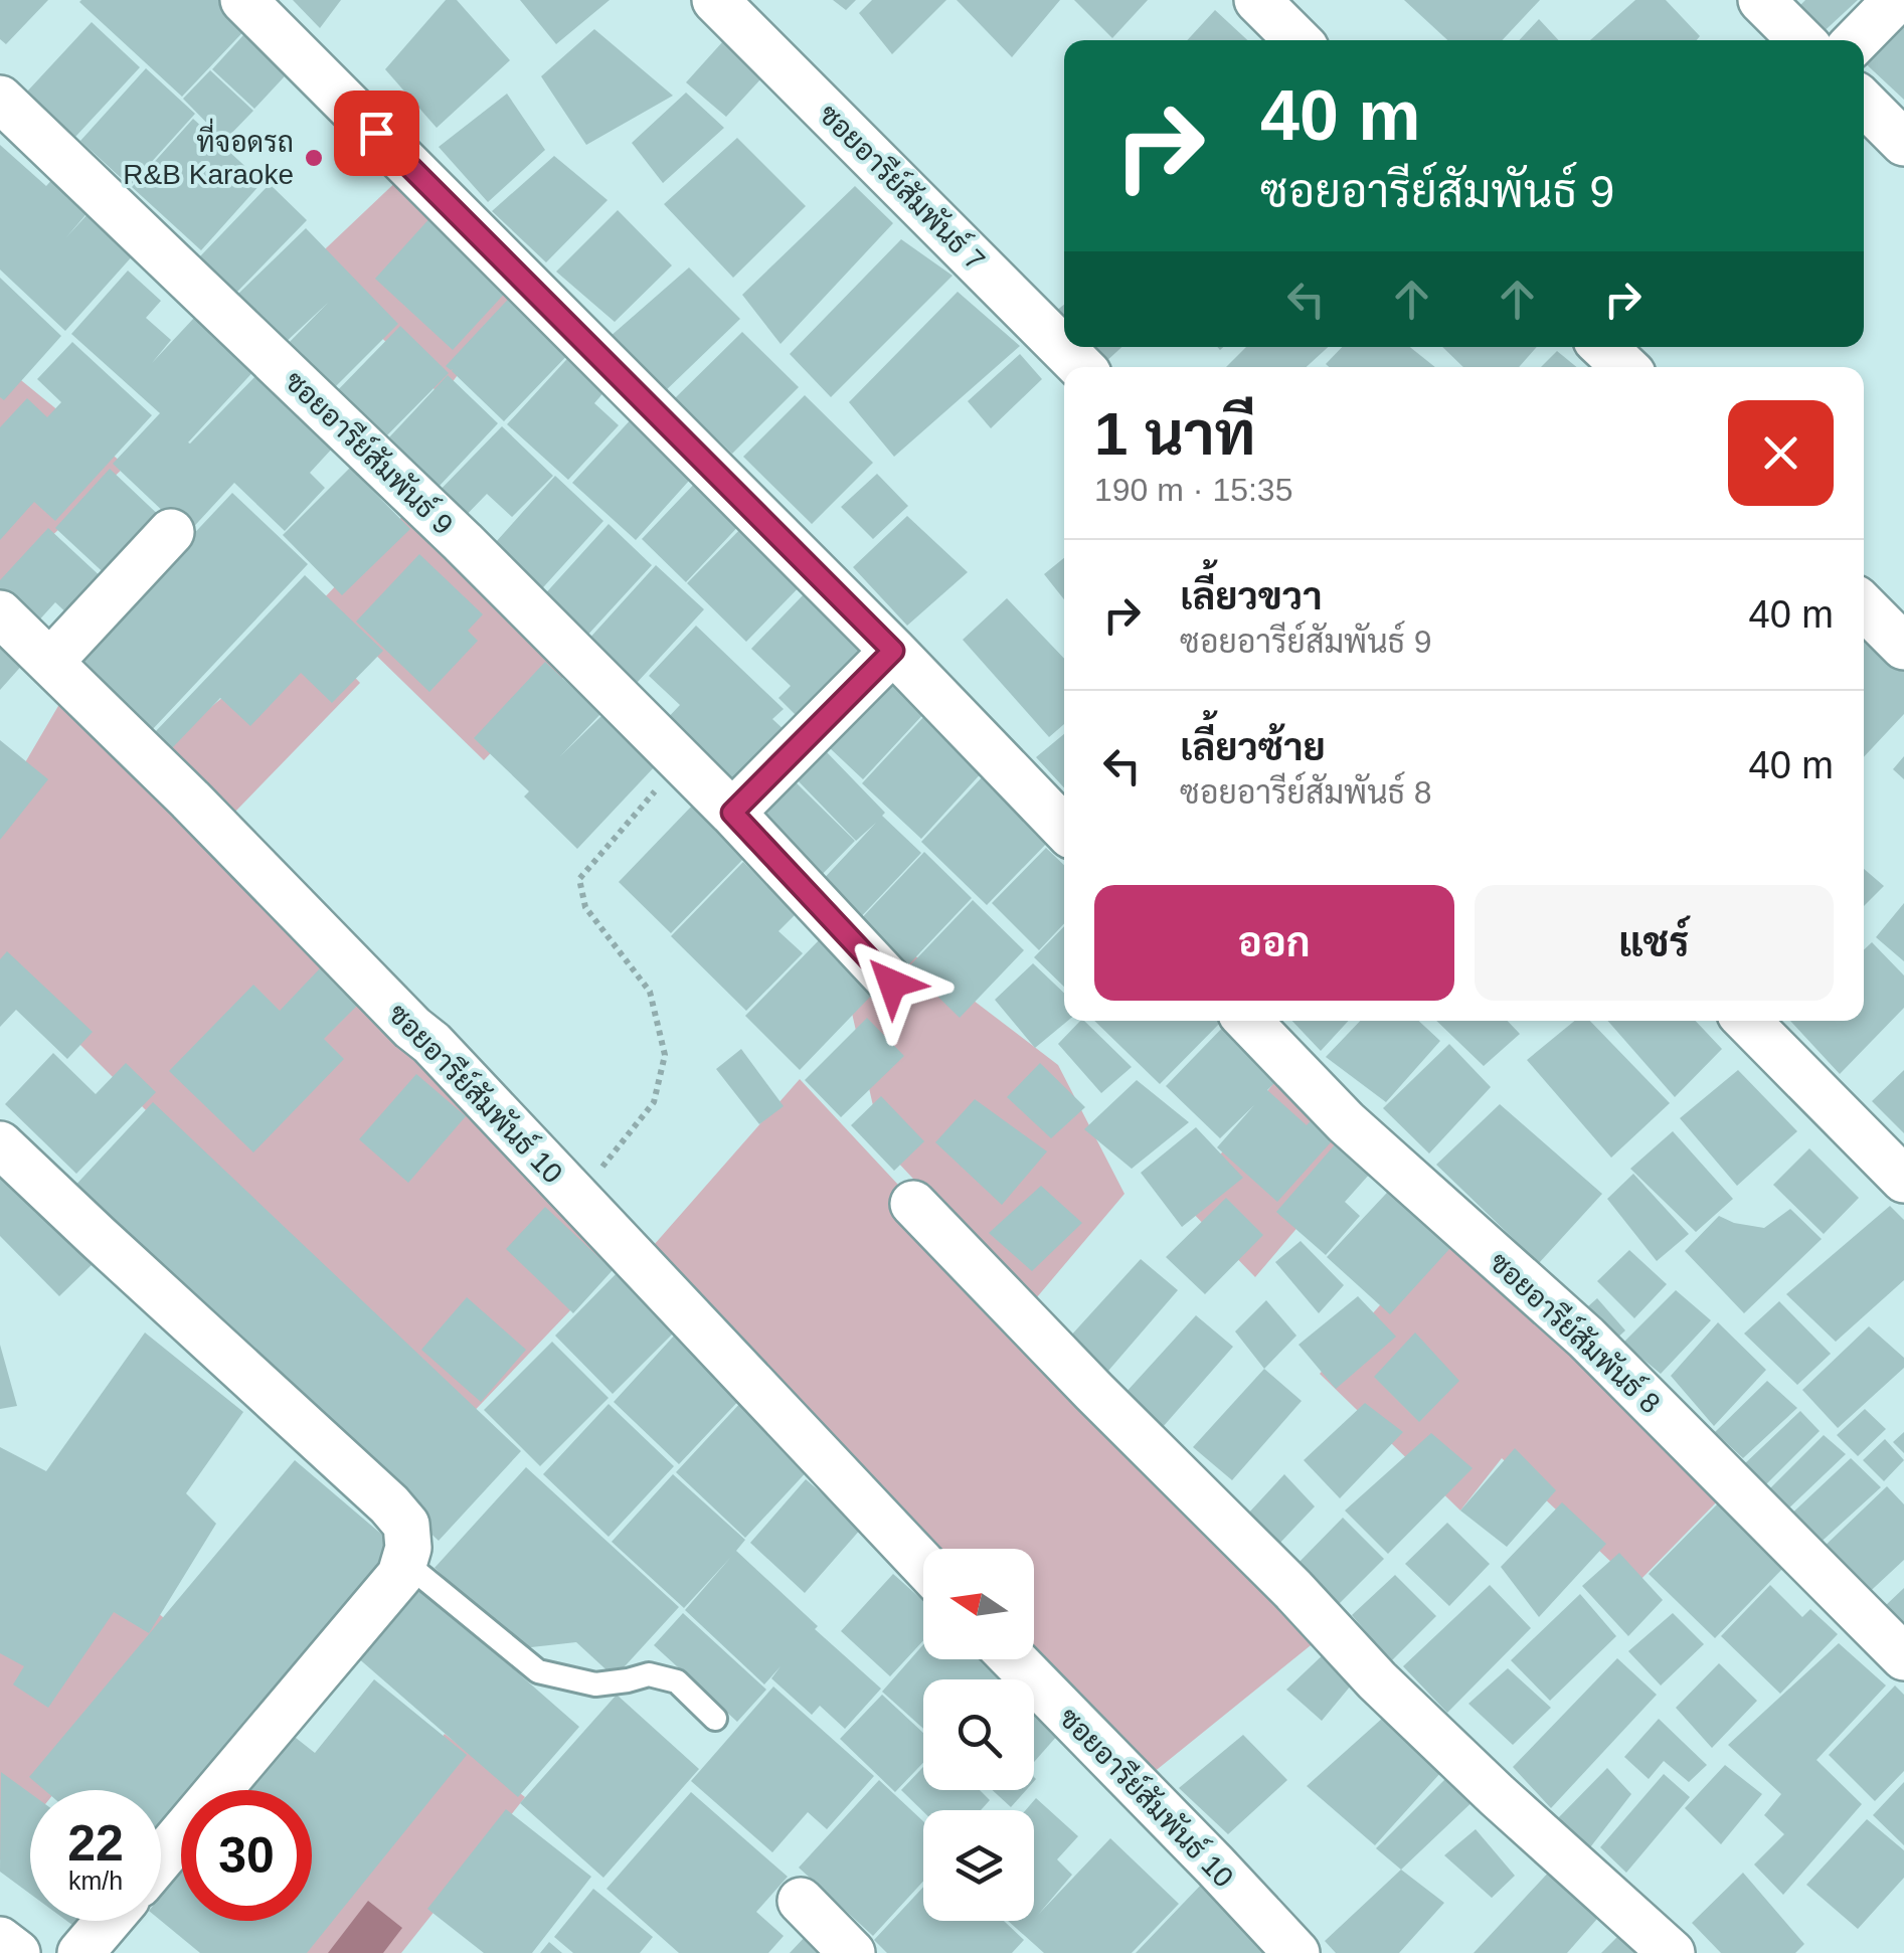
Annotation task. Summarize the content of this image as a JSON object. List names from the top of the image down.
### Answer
{
  "streets": {
    "street": [
      "ซอยอารีย์สัมพันธ์ 7",
      "ซอยอารีย์สัมพันธ์ 9",
      "ซอยอารีย์สัมพันธ์ 10",
      "ซอยอารีย์สัมพันธ์ 8"
    ]
  },
  "places": ["ที่จอดรถ R&B Karaoke"],
  "north": "left",
  "page": {
    "turn": ["40 m", "ซอยอารีย์สัมพันธ์ 9"],
    "heading": ["1 นาที", "190 m · 15:35"],
    "list": [
      {
        "name": "เลี้ยวขวา",
        "note": "ซอยอารีย์สัมพันธ์ 9",
        "value": "40 m"
      },
      {
        "name": "เลี้ยวซ้าย",
        "note": "ซอยอารีย์สัมพันธ์ 8",
        "value": "40 m"
      }
    ],
    "buttons": ["ออก", "แชร์"],
    "speed": "22 km/h",
    "limit": "30"
  }
}
